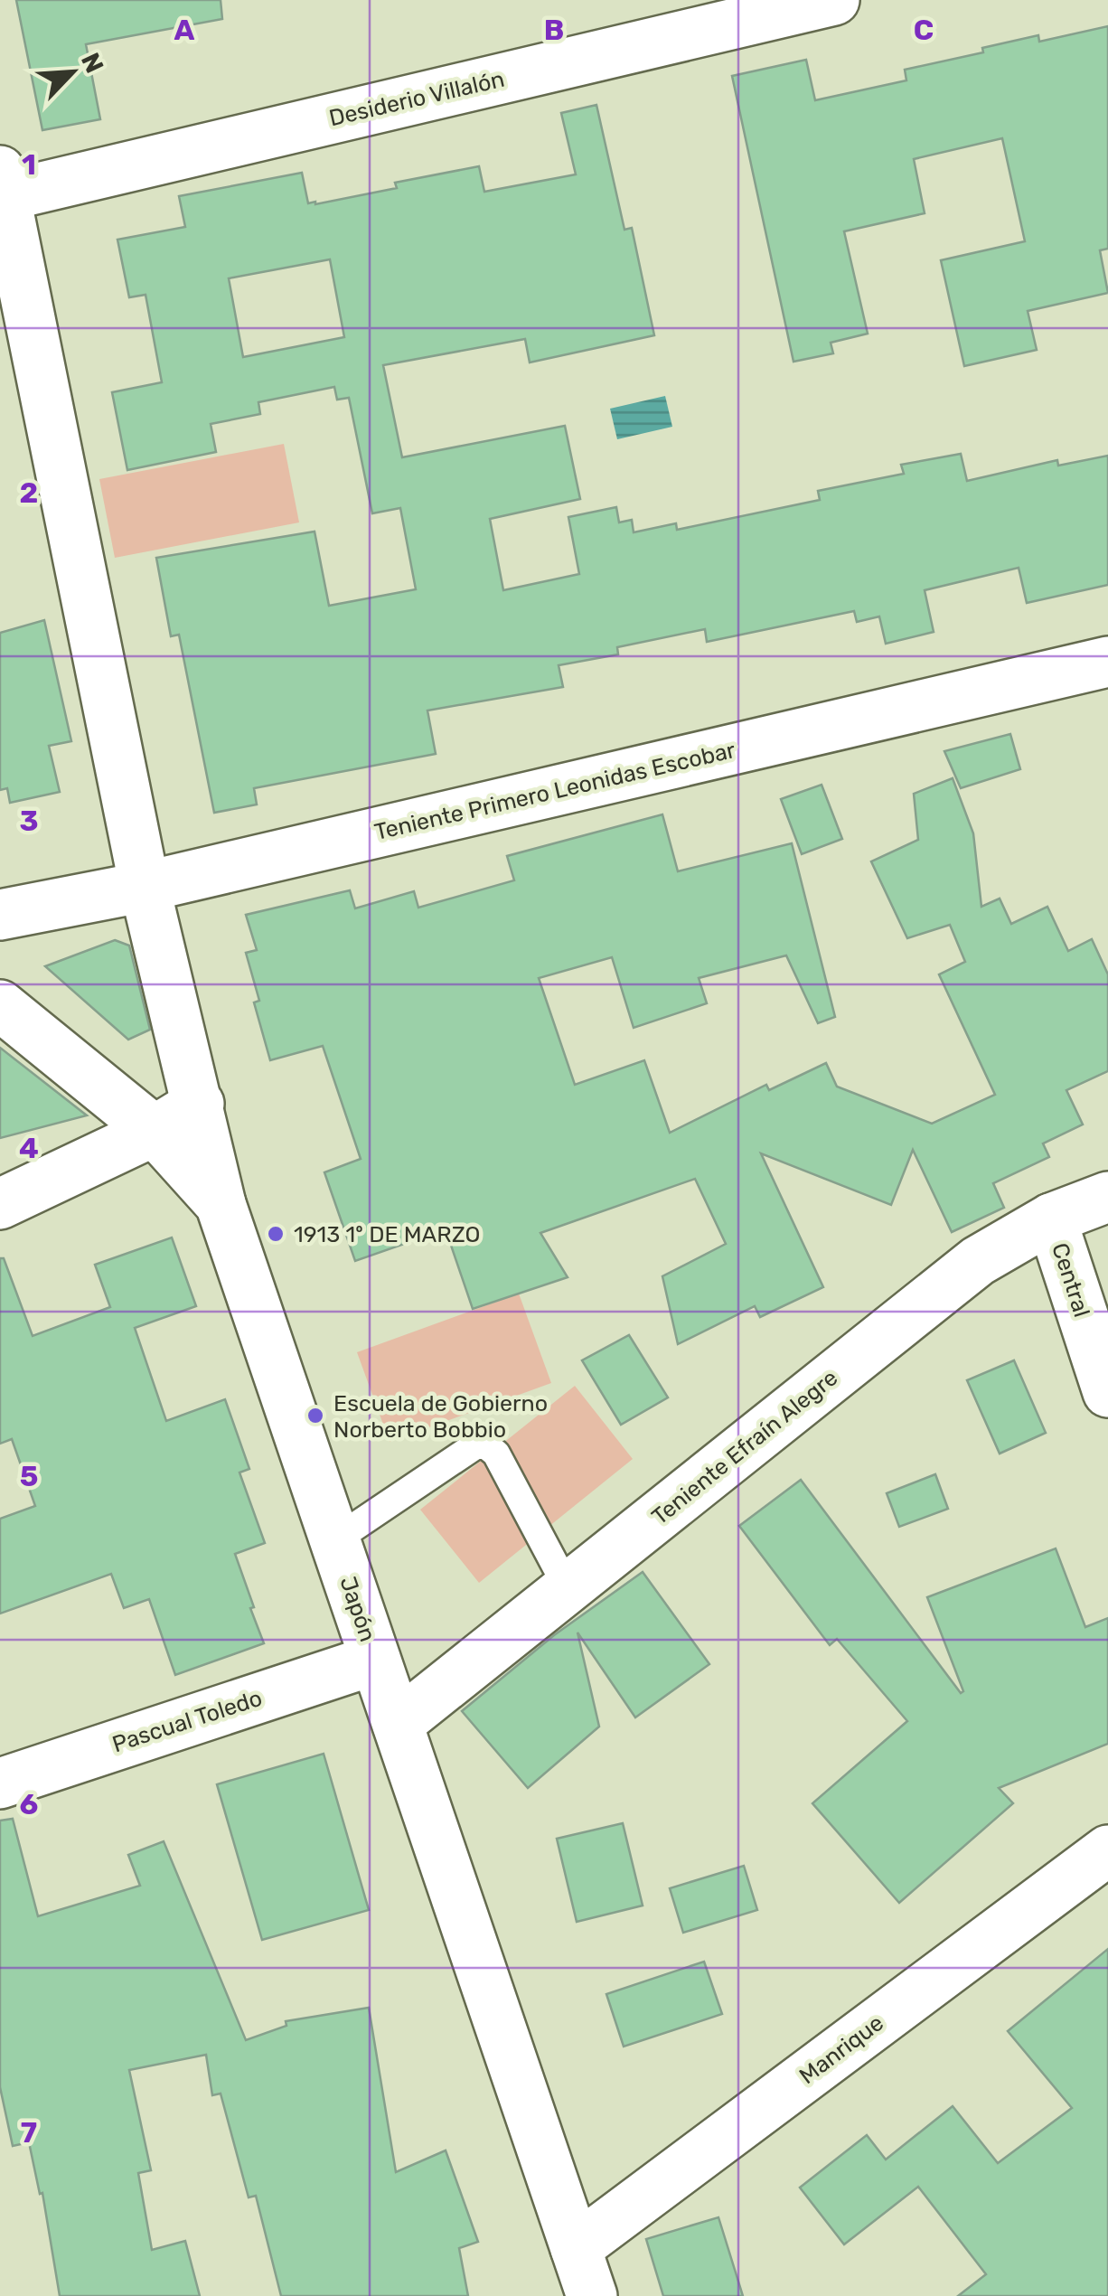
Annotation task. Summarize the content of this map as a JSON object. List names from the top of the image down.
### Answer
{
  "streets": {
    "street": [
      "Desiderio Villalón",
      "Teniente Primero Leonidas Escobar",
      "Central",
      "Teniente Efraín Alegre",
      "Japón",
      "Pascual Toledo",
      "Manrique"
    ]
  },
  "crossings": [
    ["Central", "Teniente Efraín Alegre"],
    ["Teniente Efraín Alegre", "Japón"],
    ["Japón", "Pascual Toledo"],
    ["Japón", "Manrique"]
  ],
  "places": ["1913 1º DE MARZO", "Escuela de Gobierno Norberto Bobbio"],
  "north": "top right",
  "grid": {
    "columns": ["A", "B", "C"],
    "rows": [
      "1",
      "2",
      "3",
      "4",
      "5",
      "6",
      "7"
    ]
  }
}
